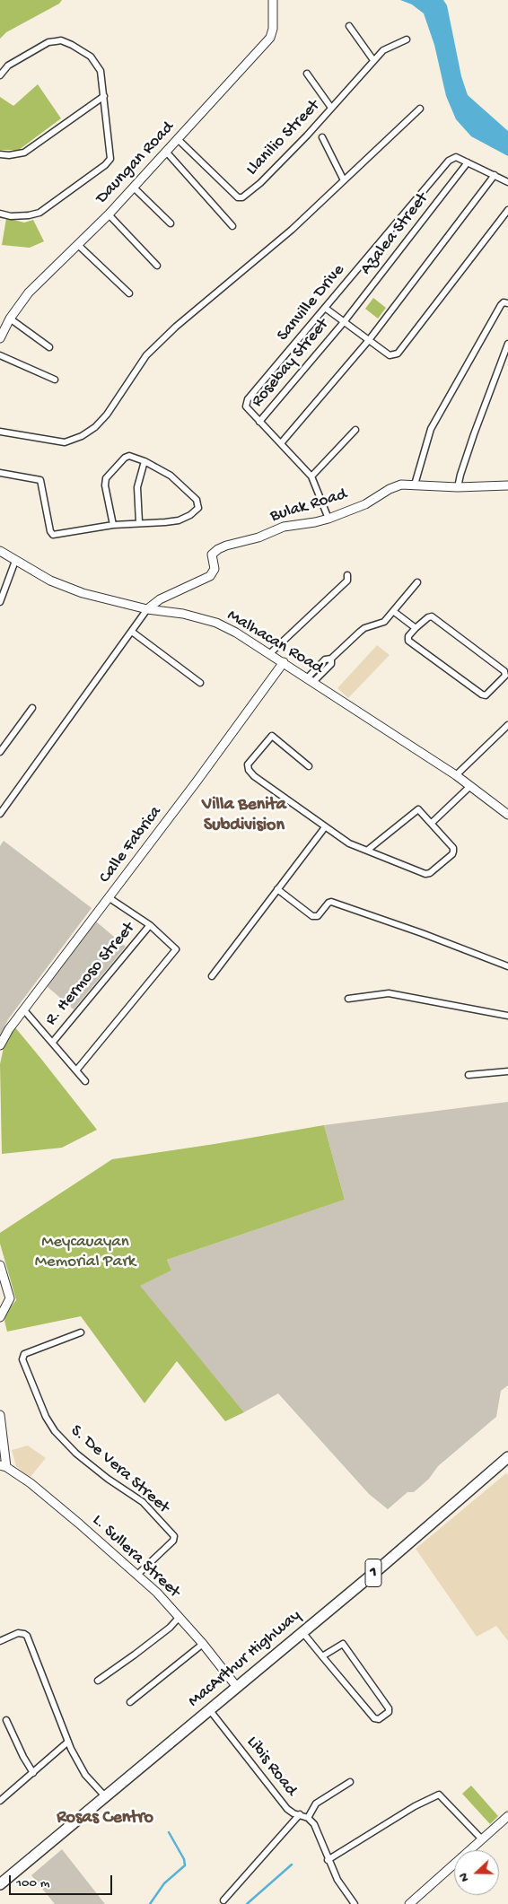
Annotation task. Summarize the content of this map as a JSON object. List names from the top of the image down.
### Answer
{
  "streets": {
    "highway": ["1", "MacArthur Highway"],
    "street": [
      "Llanilio Street",
      "Daungan Road",
      "Azalea Street",
      "Sanville Drive",
      "Rosebay Street",
      "Bulak Road",
      "Malhacan Road",
      "Calle Fabrica",
      "R. Hermoso Street",
      "S. De Vera Street",
      "L. Sullera Street",
      "Libis Road"
    ]
  },
  "crossings": [
    ["Llanilio Street", "Daungan Road"],
    ["Azalea Street", "Sanville Drive"],
    ["Azalea Street", "Rosebay Street"],
    ["Sanville Drive", "Rosebay Street"],
    ["Sanville Drive", "Bulak Road"],
    ["Bulak Road", "Malhacan Road"],
    ["Malhacan Road", "Calle Fabrica"],
    ["S. De Vera Street", "L. Sullera Street"],
    ["L. Sullera Street", "MacArthur Highway"],
    ["MacArthur Highway", "Libis Road"]
  ],
  "districts": ["Villa Benita Subdivision", "Rosas Centro"],
  "parks": ["Meycauayan Memorial Park"],
  "scale_bar": "100 m",
  "north": "left"
}
